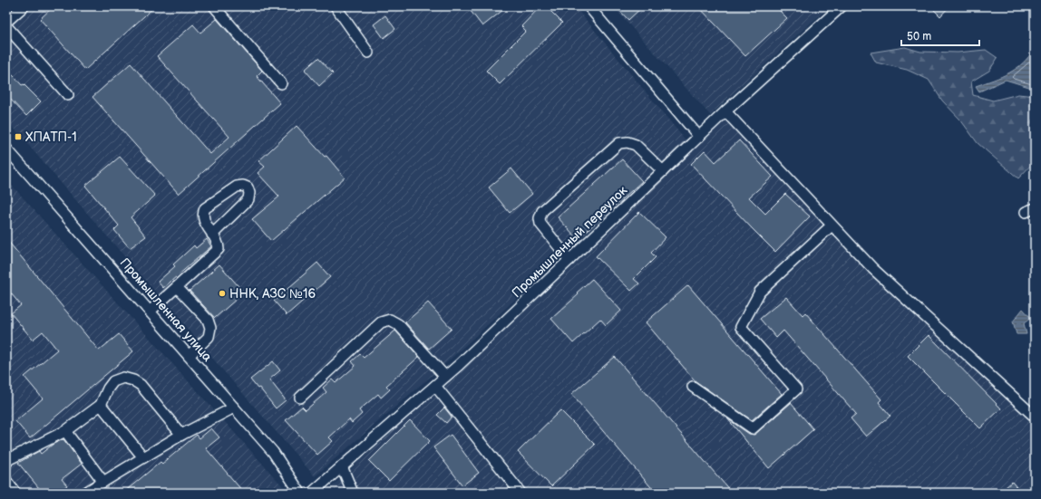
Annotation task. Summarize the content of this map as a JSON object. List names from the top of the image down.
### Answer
{
  "streets": {
    "street": ["Промышленный переулок", "Промышленная улица"]
  },
  "places": {
    "transit": ["ХПАТП-1"],
    "other": ["ННК, АЗС №16"]
  },
  "scale_bar": "50 m"
}
